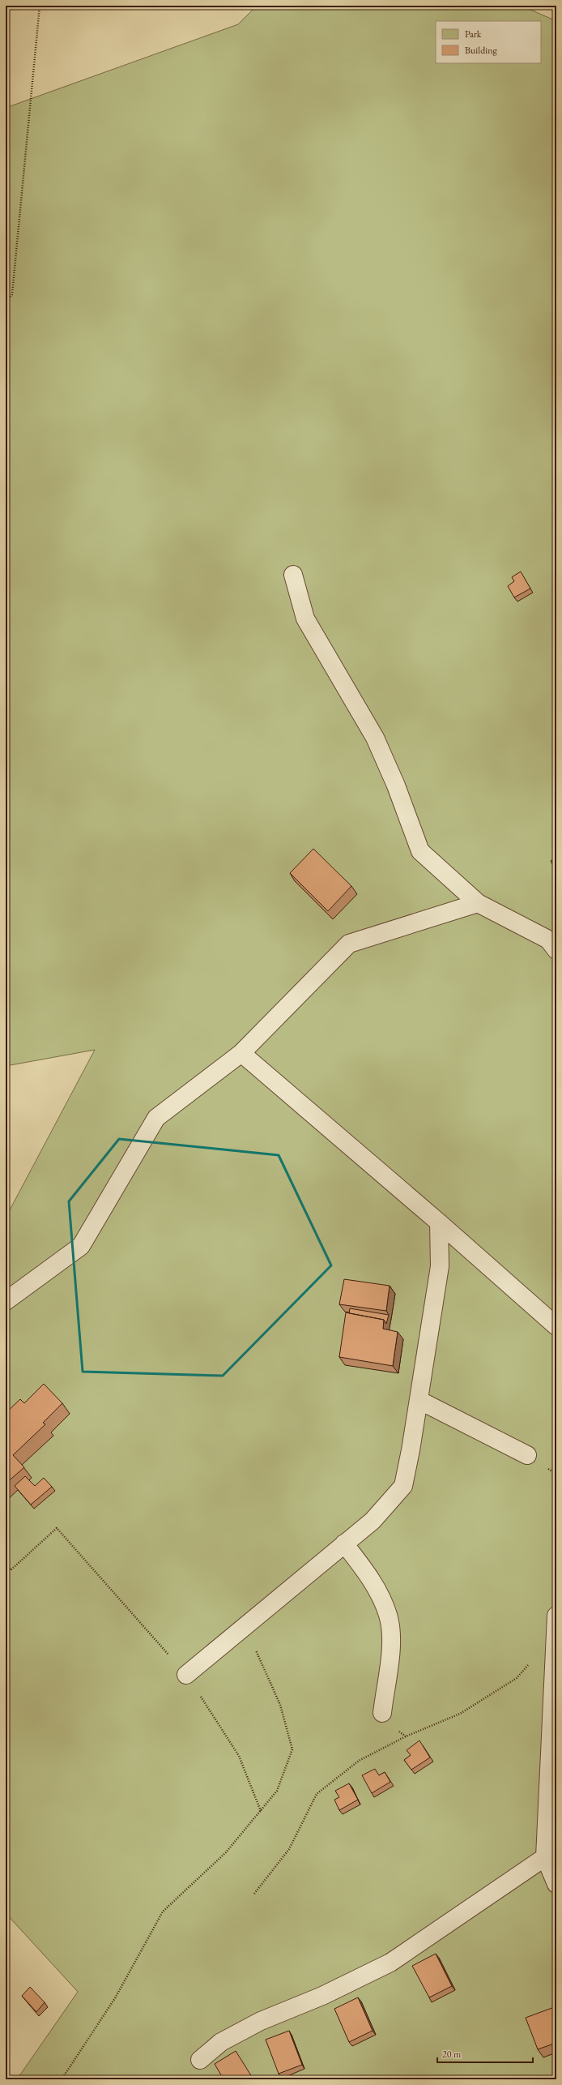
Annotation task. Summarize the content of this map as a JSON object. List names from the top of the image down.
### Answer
{
  "legend": ["Park", "Building"],
  "scale_bar": "20 m"
}
